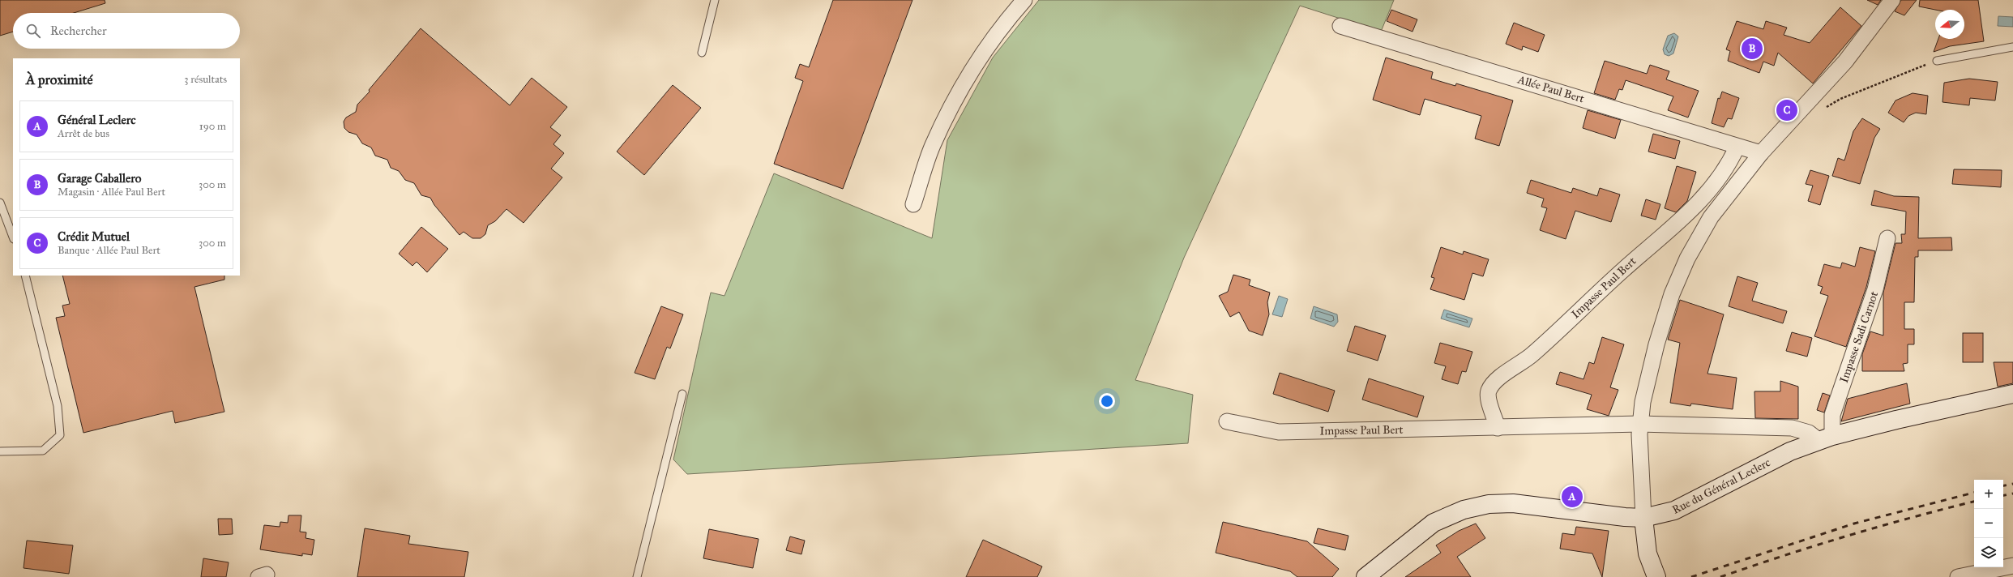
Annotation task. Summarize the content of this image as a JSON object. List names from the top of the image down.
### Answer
{
  "streets": {
    "street": [
      "Allée Paul Bert",
      "Impasse Paul Bert",
      "Impasse Sadi Carnot",
      "Rue du Général Leclerc"
    ]
  },
  "crossings": [
    ["Allée Paul Bert", "Impasse Paul Bert"],
    ["Impasse Paul Bert", "Impasse Sadi Carnot"],
    ["Impasse Paul Bert", "Rue du Général Leclerc"],
    ["Impasse Sadi Carnot", "Rue du Général Leclerc"]
  ],
  "north": "left",
  "page": {
    "search": "Rechercher",
    "pins": ["B", "C", "A"],
    "heading": ["À proximité", "3 résultats"],
    "list": [
      {
        "mark": "A",
        "name": "Général Leclerc",
        "note": "Arrêt de bus",
        "value": "190 m"
      },
      {
        "mark": "B",
        "name": "Garage Caballero",
        "note": "Magasin · Allée Paul Bert",
        "value": "300 m"
      },
      {
        "mark": "C",
        "name": "Crédit Mutuel",
        "note": "Banque · Allée Paul Bert",
        "value": "300 m"
      }
    ],
    "map_buttons": ["+", "−"]
  }
}
